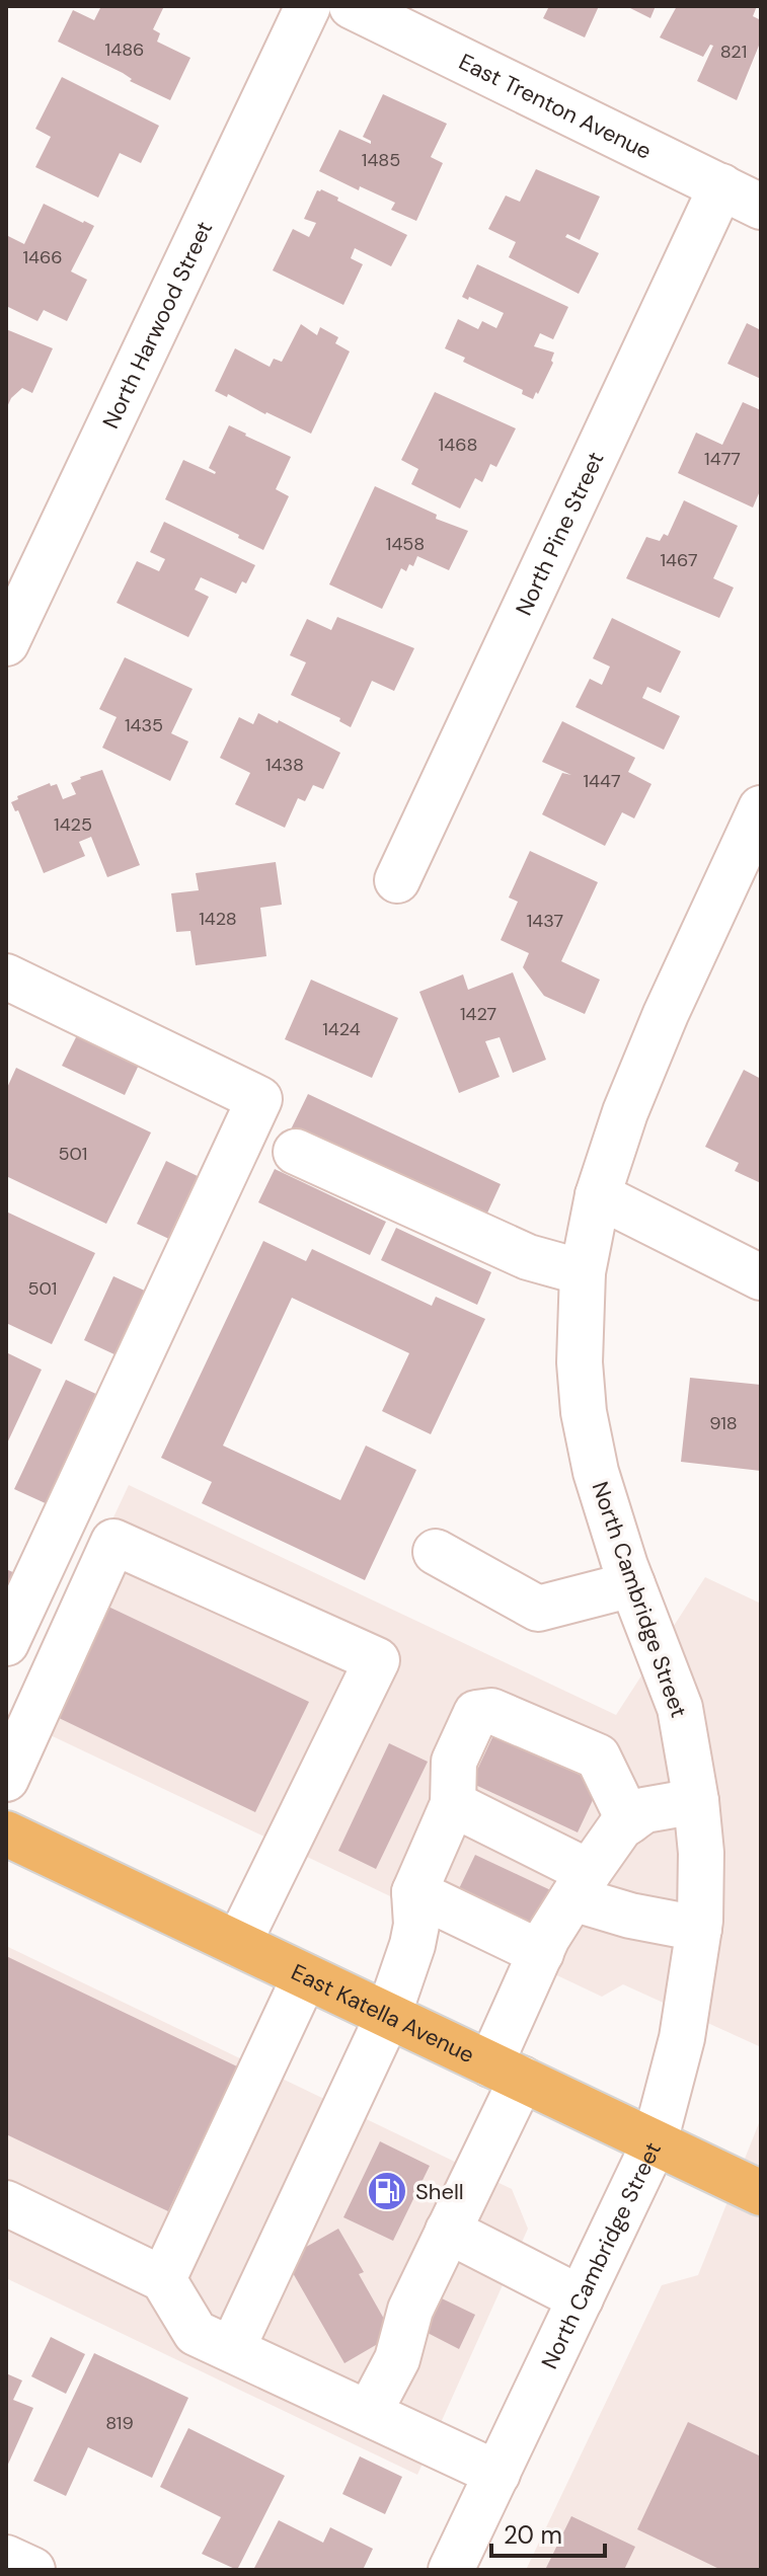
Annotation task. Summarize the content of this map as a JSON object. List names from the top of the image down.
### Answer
{
  "streets": {
    "main road": ["East Katella Avenue"],
    "street": [
      "East Trenton Avenue",
      "North Harwood Street",
      "North Pine Street",
      "North Cambridge Street"
    ]
  },
  "crossings": [
    ["East Trenton Avenue", "North Pine Street"],
    ["North Cambridge Street", "East Katella Avenue"]
  ],
  "places": {
    "fuel station": ["Shell"]
  },
  "house_numbers": [
    "1486",
    "821",
    "1485",
    "1466",
    "1468",
    "1477",
    "1458",
    "1467",
    "1435",
    "1438",
    "1447",
    "1425",
    "1428",
    "1437",
    "1427",
    "1424",
    "501",
    "501",
    "918",
    "819"
  ],
  "scale_bar": "20 m"
}
